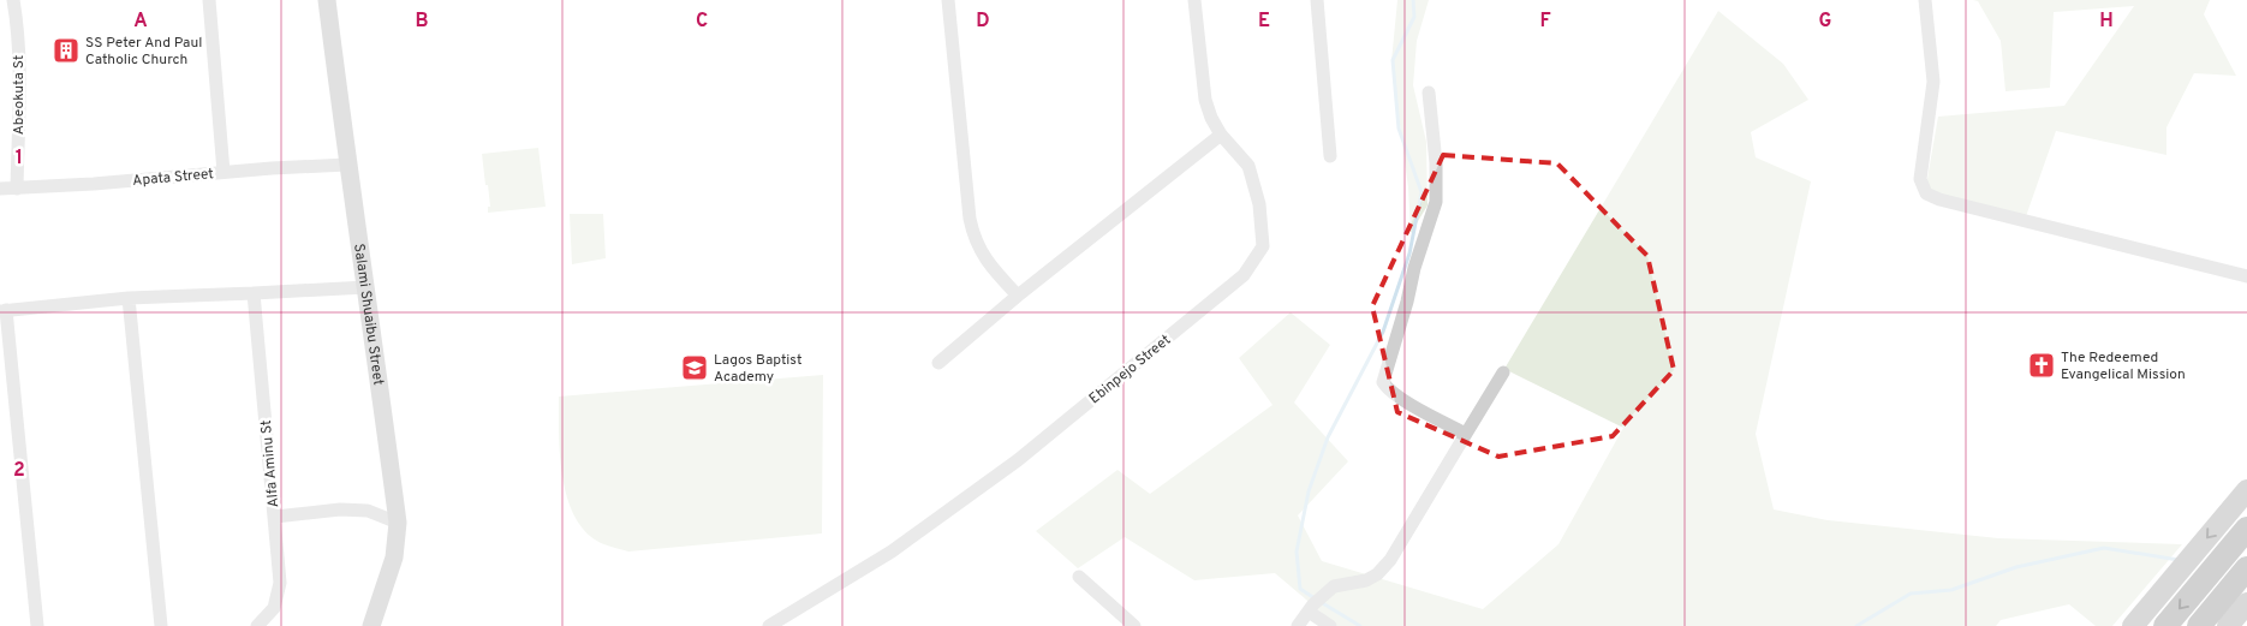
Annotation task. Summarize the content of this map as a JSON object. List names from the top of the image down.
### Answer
{
  "streets": {
    "street": [
      "Abeokuta St",
      "Apata Street",
      "Salami Shuaibu Street",
      "Ebinpejo Street",
      "Alfa Aminu St"
    ]
  },
  "crossings": [
    ["Abeokuta St", "Apata Street"],
    ["Apata Street", "Salami Shuaibu Street"]
  ],
  "places": {
    "building": ["SS Peter And Paul Catholic Church"],
    "church": ["The Redeemed Evangelical Mission"],
    "school or university": ["Lagos Baptist Academy"]
  },
  "grid": {
    "columns": [
      "A",
      "B",
      "C",
      "D",
      "E",
      "F",
      "G",
      "H"
    ],
    "rows": ["1", "2"]
  }
}
